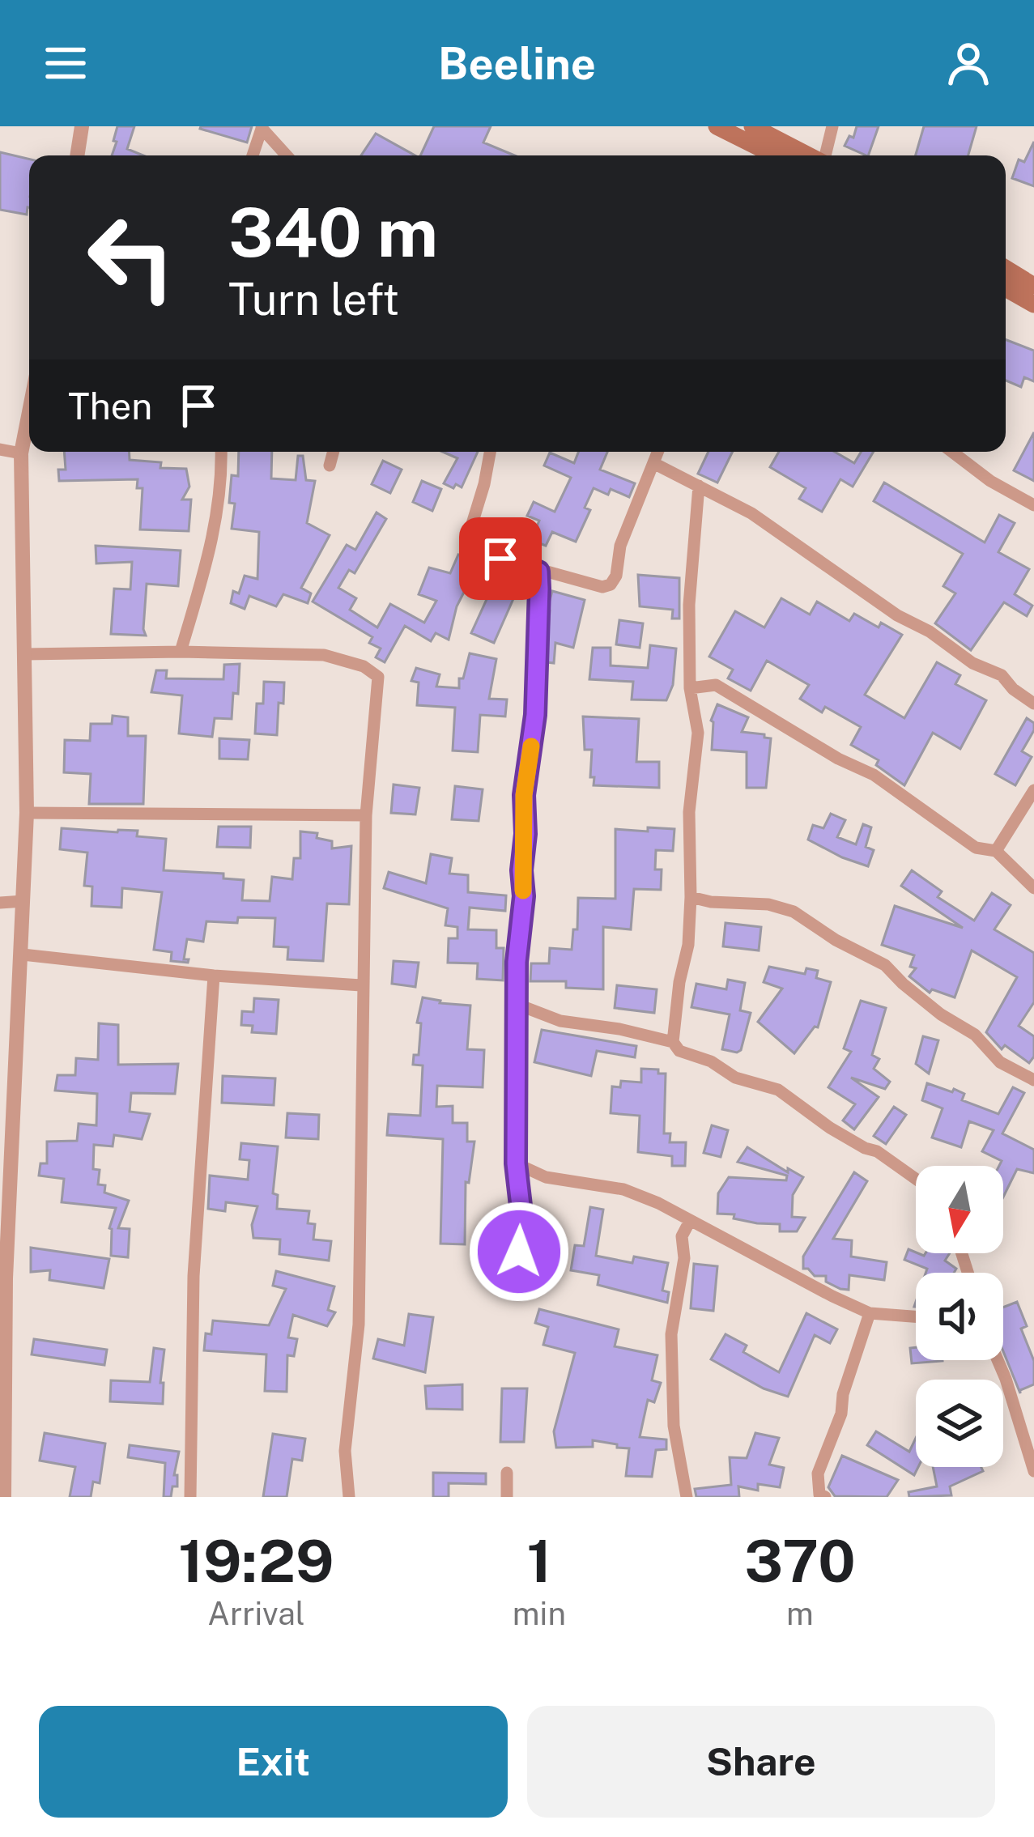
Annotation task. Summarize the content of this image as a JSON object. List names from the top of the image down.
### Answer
{
  "north": "bottom",
  "page": {
    "header": "Beeline",
    "turn": ["340 m", "Turn left"],
    "then": "Then",
    "eta": [
      "19:29",
      "Arrival",
      "1",
      "min",
      "370",
      "m"
    ],
    "buttons": ["Exit", "Share"]
  }
}
